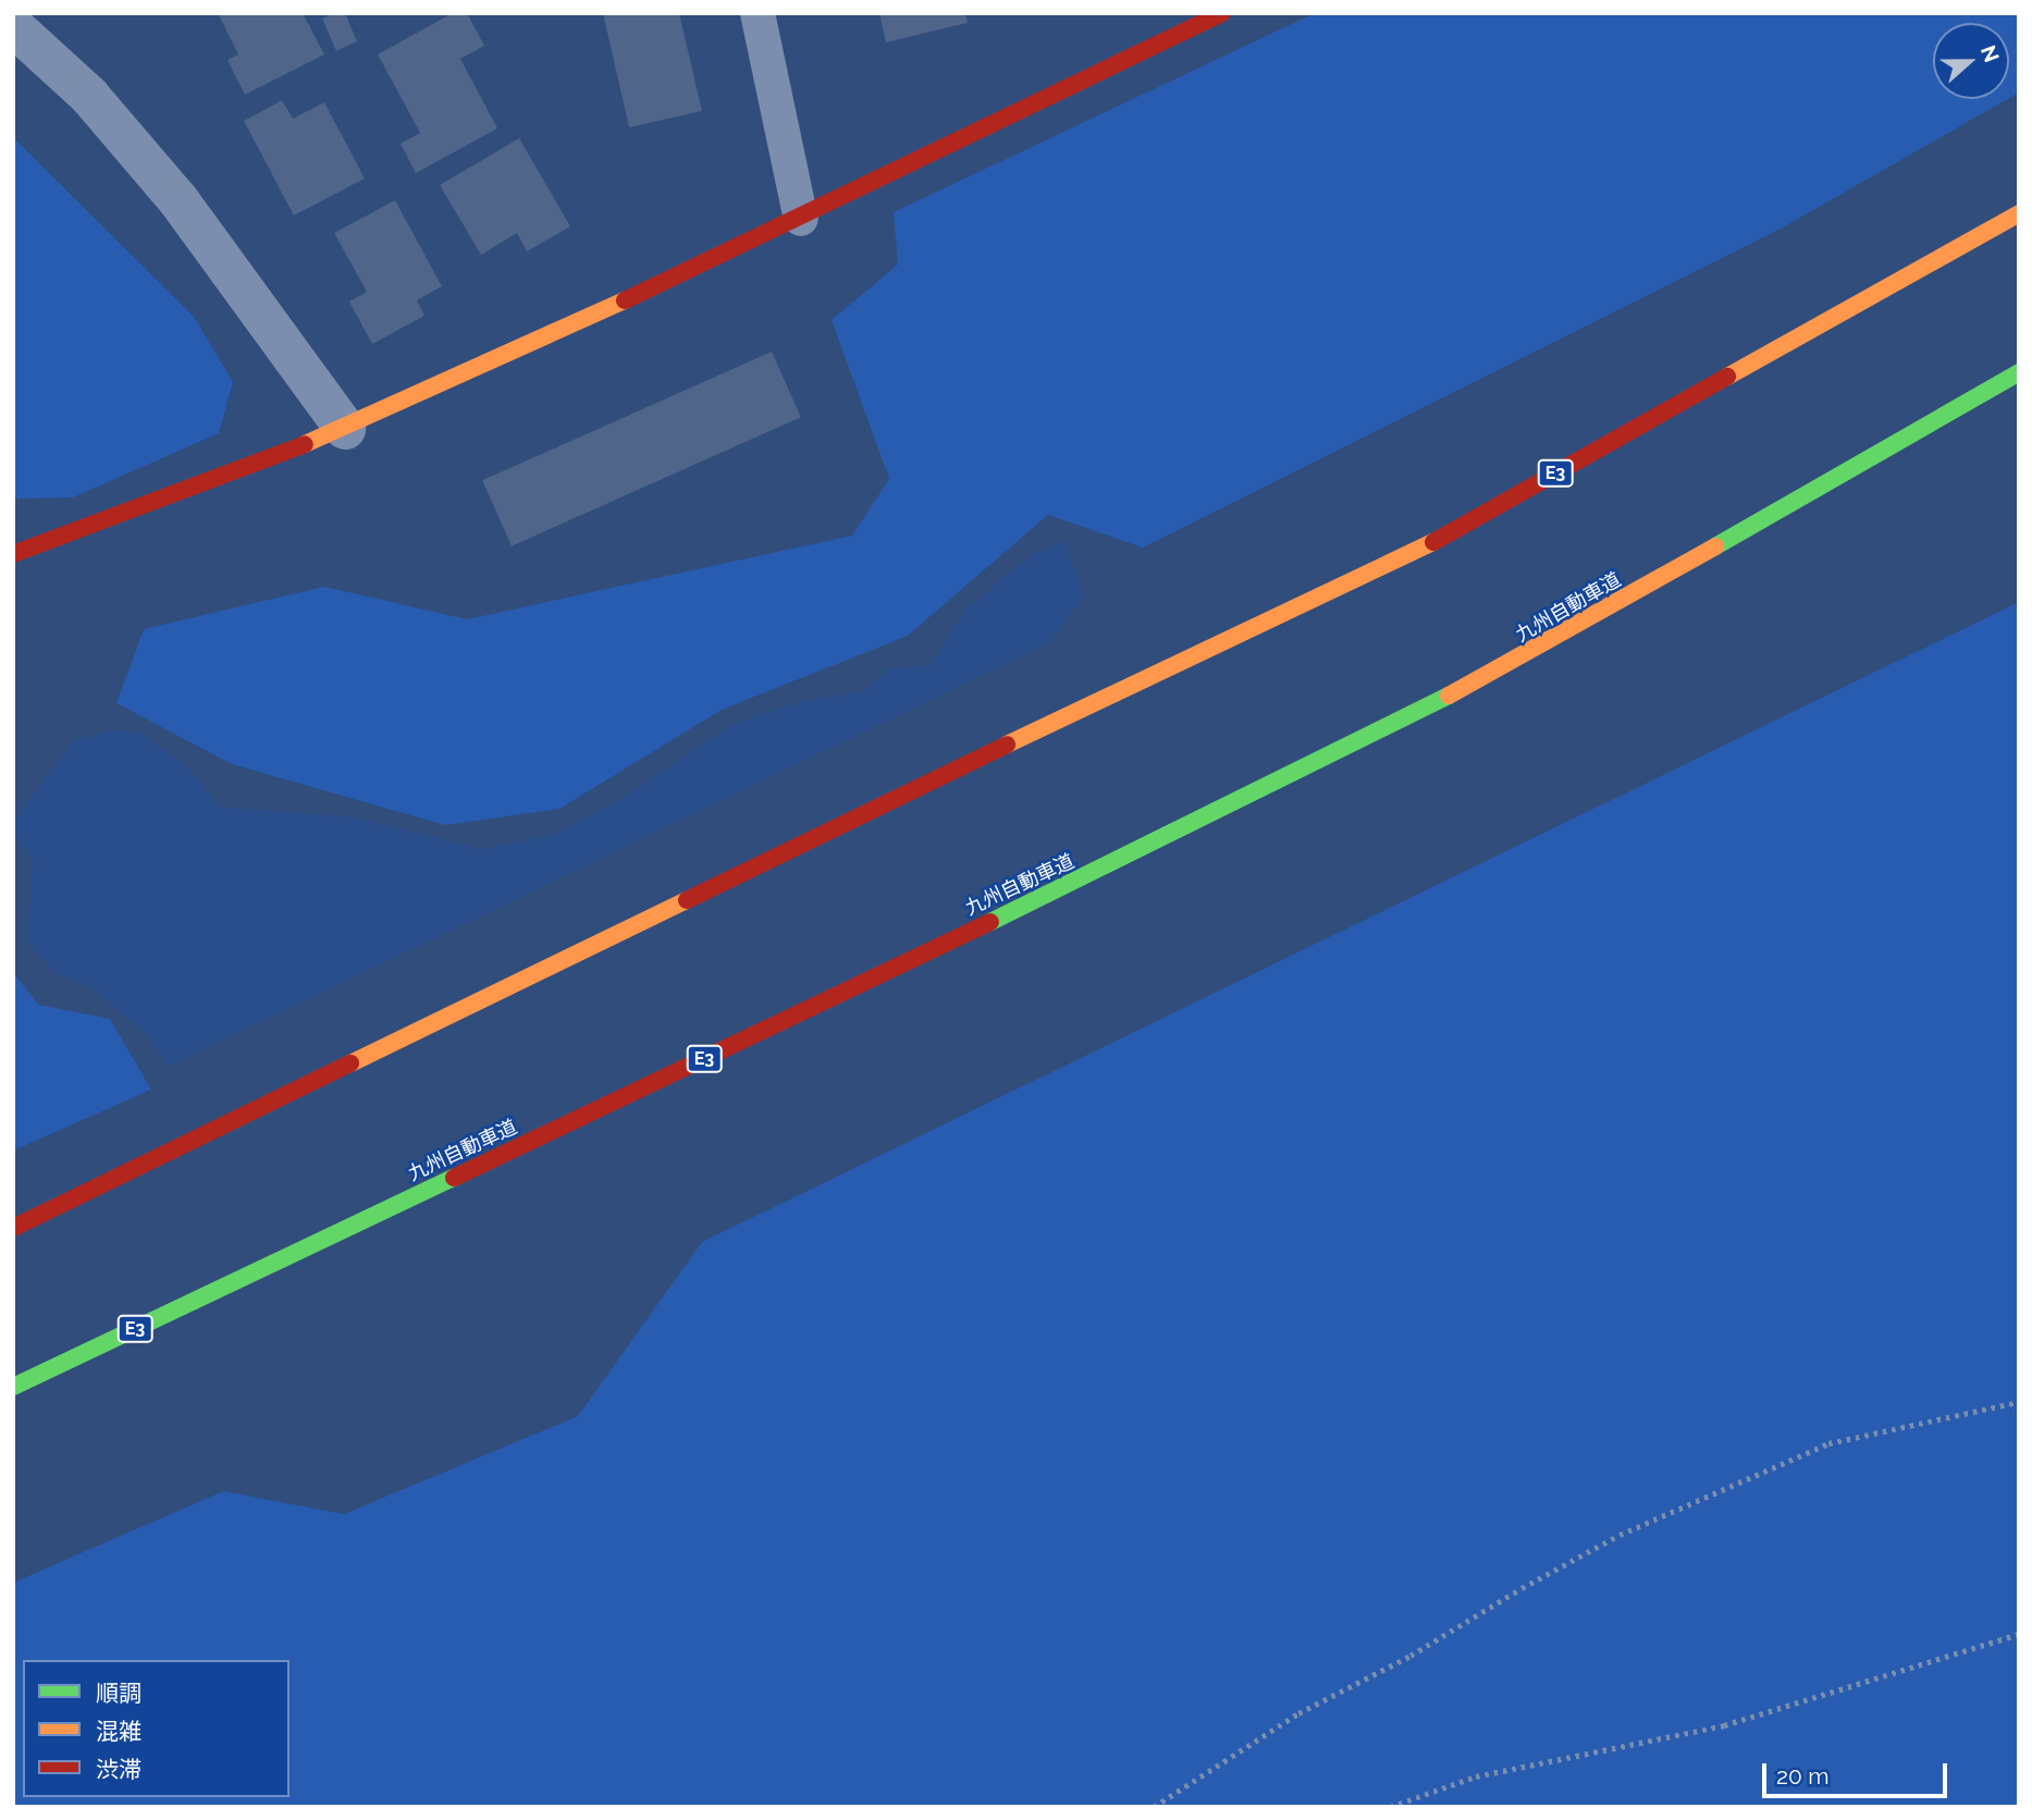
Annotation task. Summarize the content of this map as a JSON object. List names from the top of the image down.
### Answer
{
  "streets": {
    "main road": ["E3", "九州自動車道"]
  },
  "legend": ["順調", "混雑", "渋滞"],
  "scale_bar": "20 m",
  "north": "right"
}
